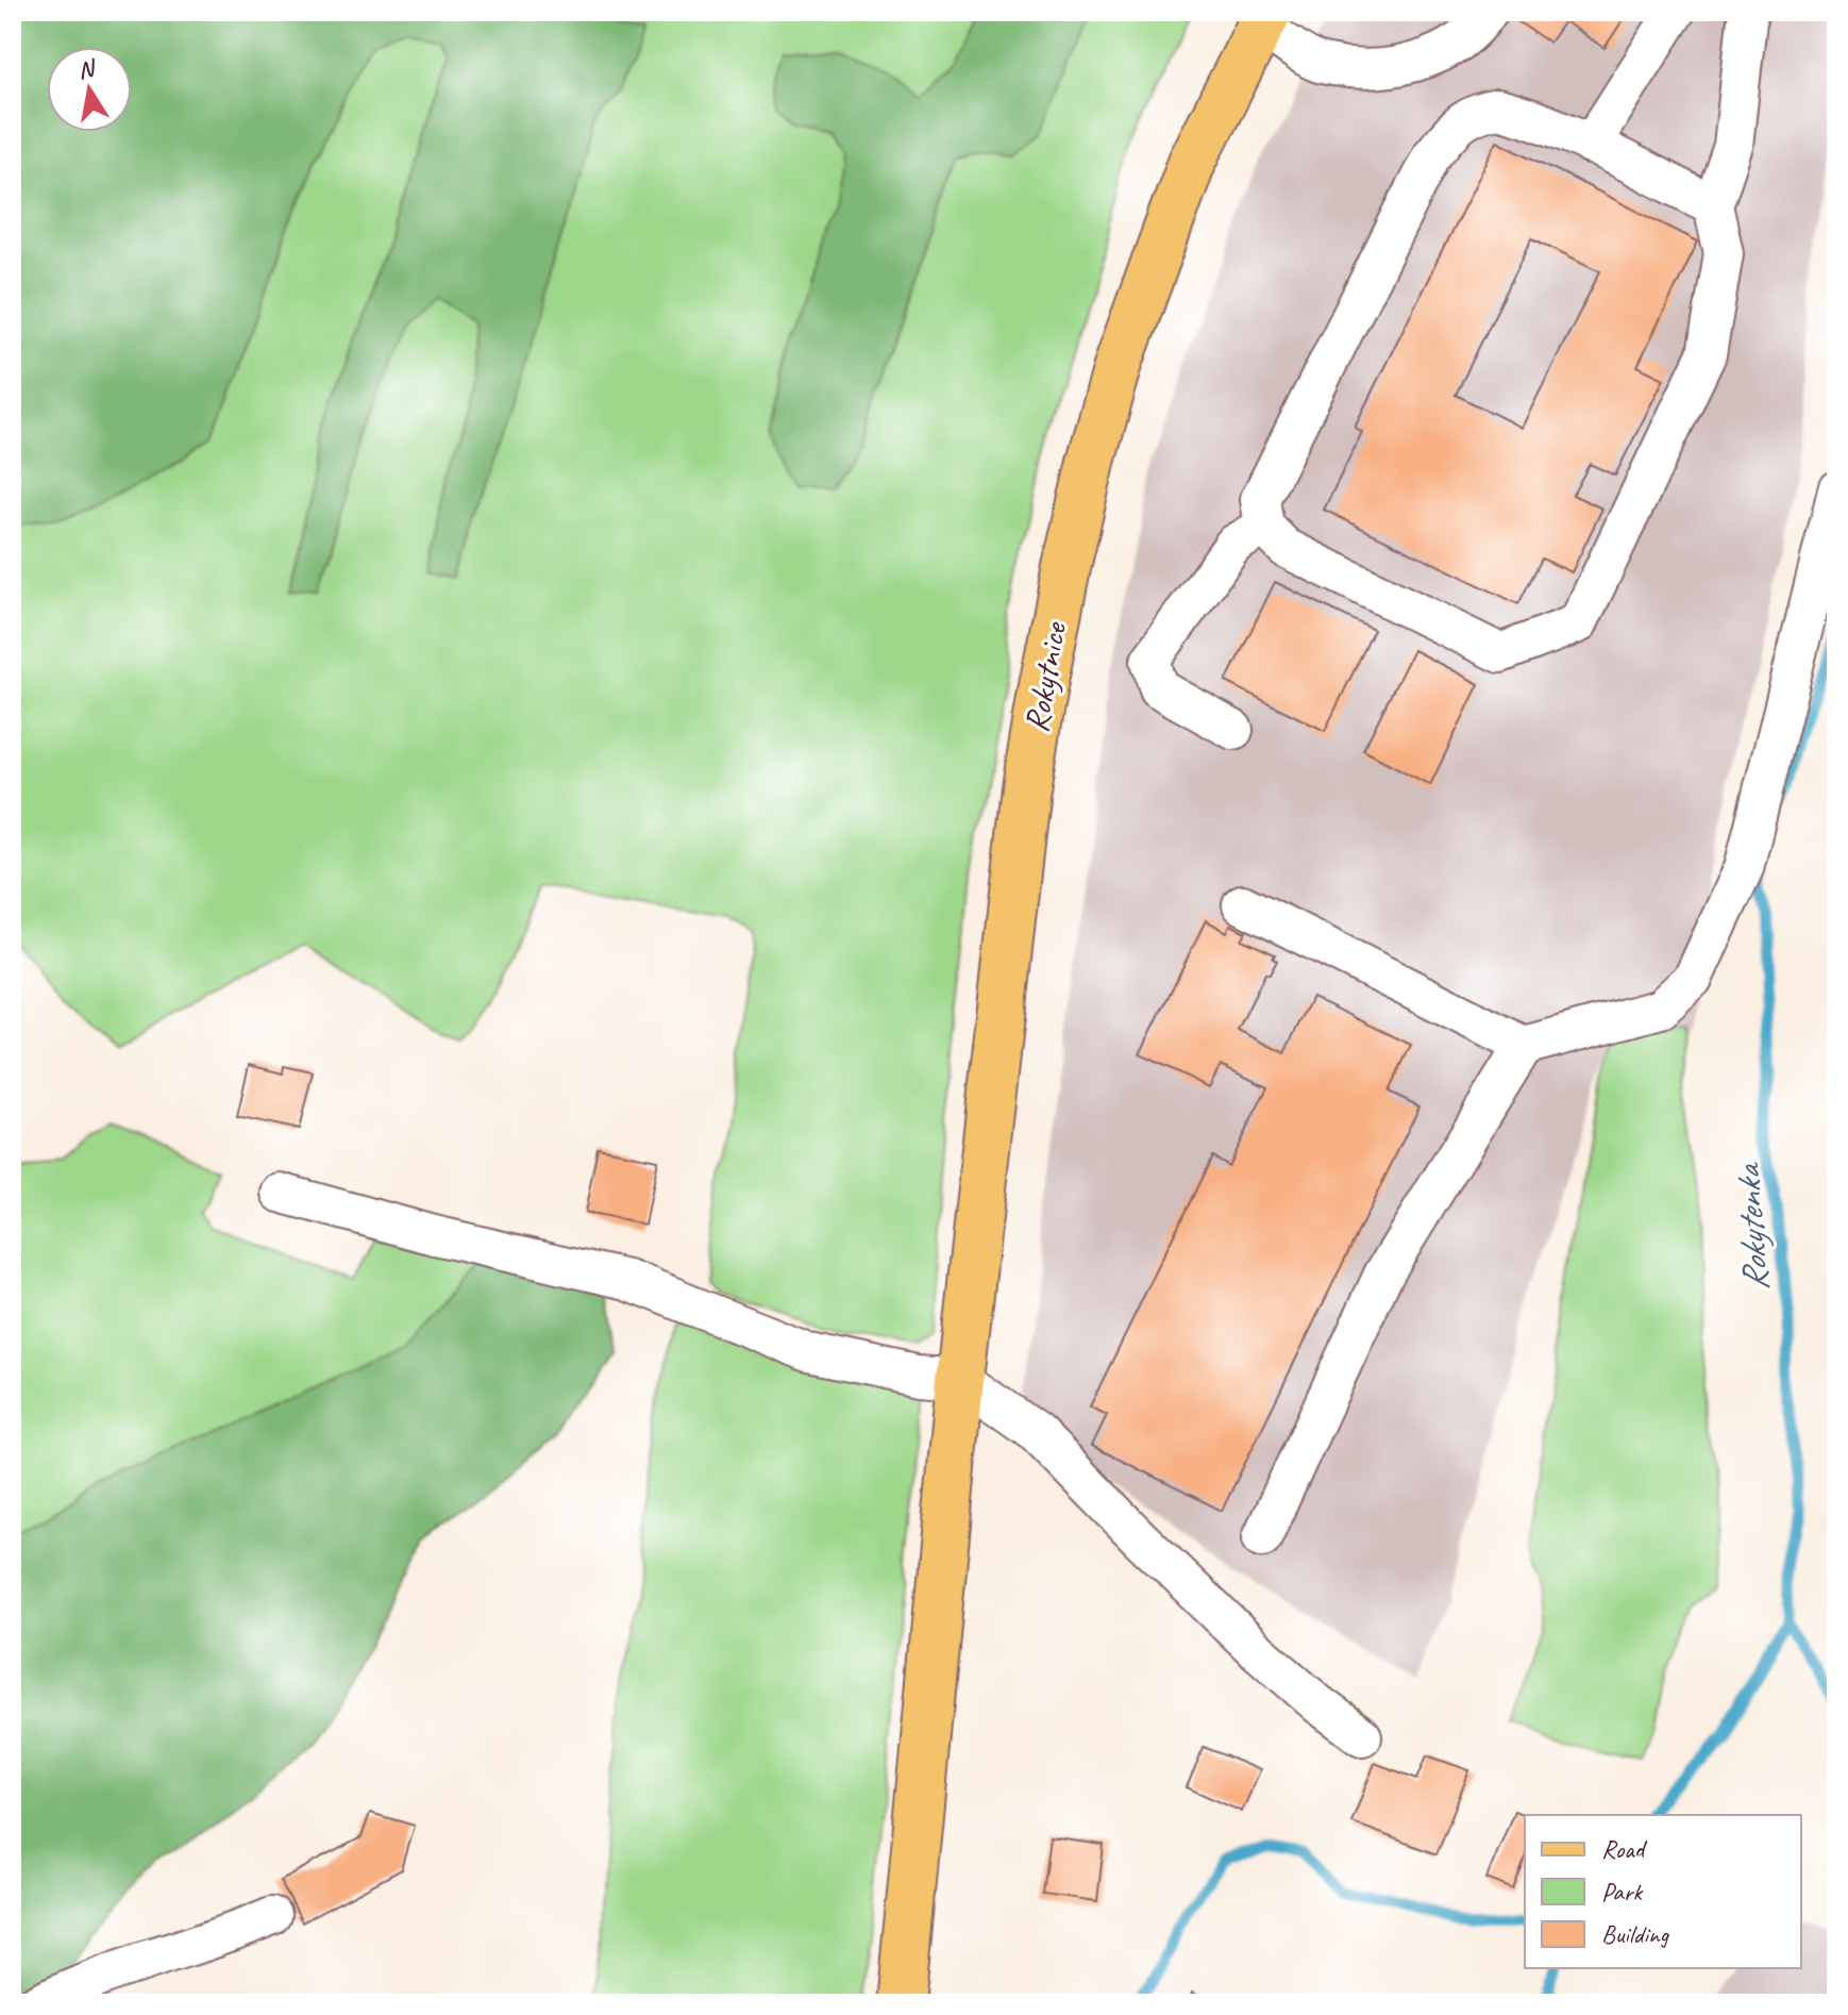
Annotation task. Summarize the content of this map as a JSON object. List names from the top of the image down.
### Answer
{
  "streets": {
    "main road": ["Rokytnice"]
  },
  "water": ["Rokytenka"],
  "legend": ["Road", "Park", "Building"],
  "north": "top"
}
